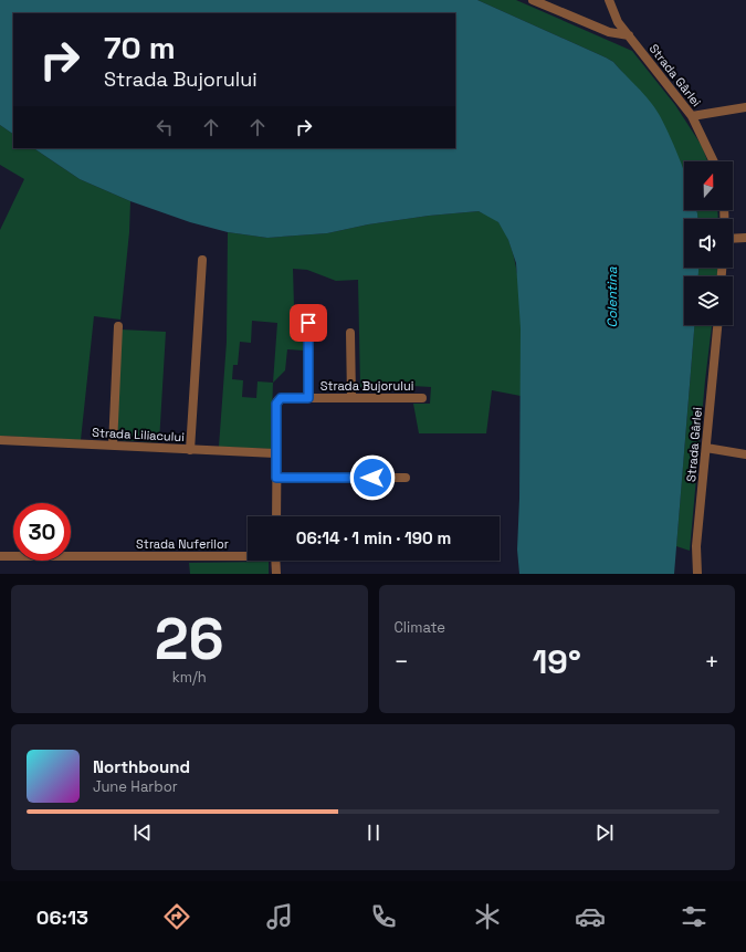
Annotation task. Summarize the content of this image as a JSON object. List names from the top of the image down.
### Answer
{
  "streets": {
    "street": [
      "Strada Gârlei",
      "Strada Bujorului",
      "Strada Liliacului",
      "Strada Nuferilor"
    ]
  },
  "crossings": [
    ["Strada Bujorului", "Strada Liliacului"]
  ],
  "water": ["Colentina"],
  "north": "top",
  "page": {
    "turn": ["70 m", "Strada Bujorului"],
    "limit": "30",
    "trip": "06:14 · 1 min · 190 m",
    "tile": [
      ["26", "km/h"],
      "Climate"
    ],
    "heat": ["−", "19°", "+"],
    "song": ["Northbound", "June Harbor"],
    "tabs": "06:13"
  }
}
